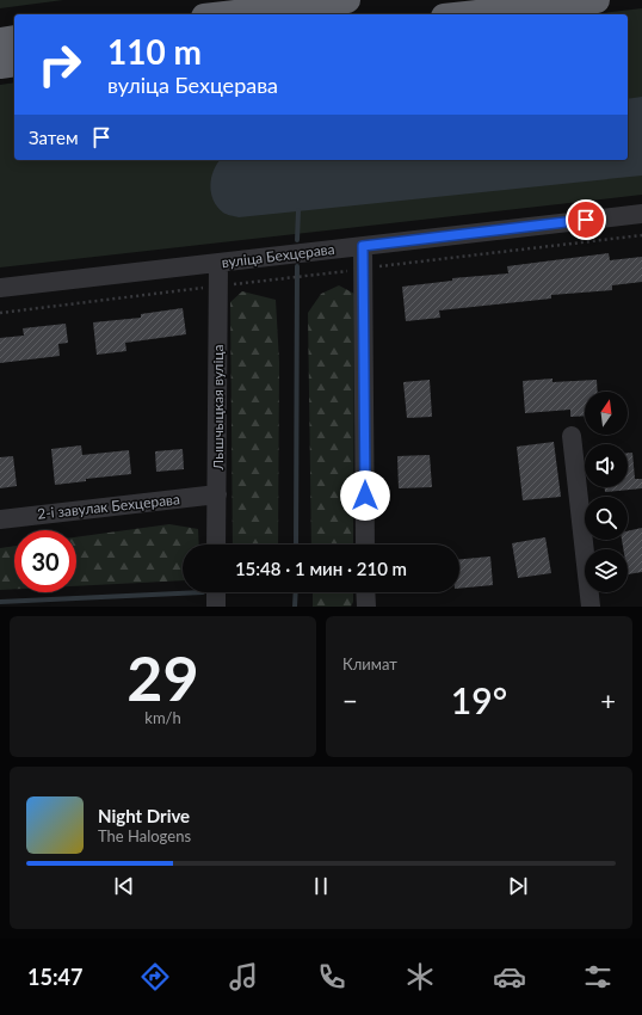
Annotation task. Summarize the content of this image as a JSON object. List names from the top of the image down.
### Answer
{
  "streets": {
    "street": ["вуліца Бехцерава", "Лышчыцкая вуліца", "2-і завулак Бехцерава"]
  },
  "crossings": [
    ["вуліца Бехцерава", "Лышчыцкая вуліца"],
    ["Лышчыцкая вуліца", "2-і завулак Бехцерава"]
  ],
  "north": "top",
  "page": {
    "turn": ["110 m", "вуліца Бехцерава"],
    "then": "Затем",
    "limit": "30",
    "trip": "15:48 · 1 мин · 210 m",
    "tile": [
      ["29", "km/h"],
      "Климат"
    ],
    "heat": ["−", "19°", "+"],
    "song": ["Night Drive", "The Halogens"],
    "tabs": "15:47"
  }
}
